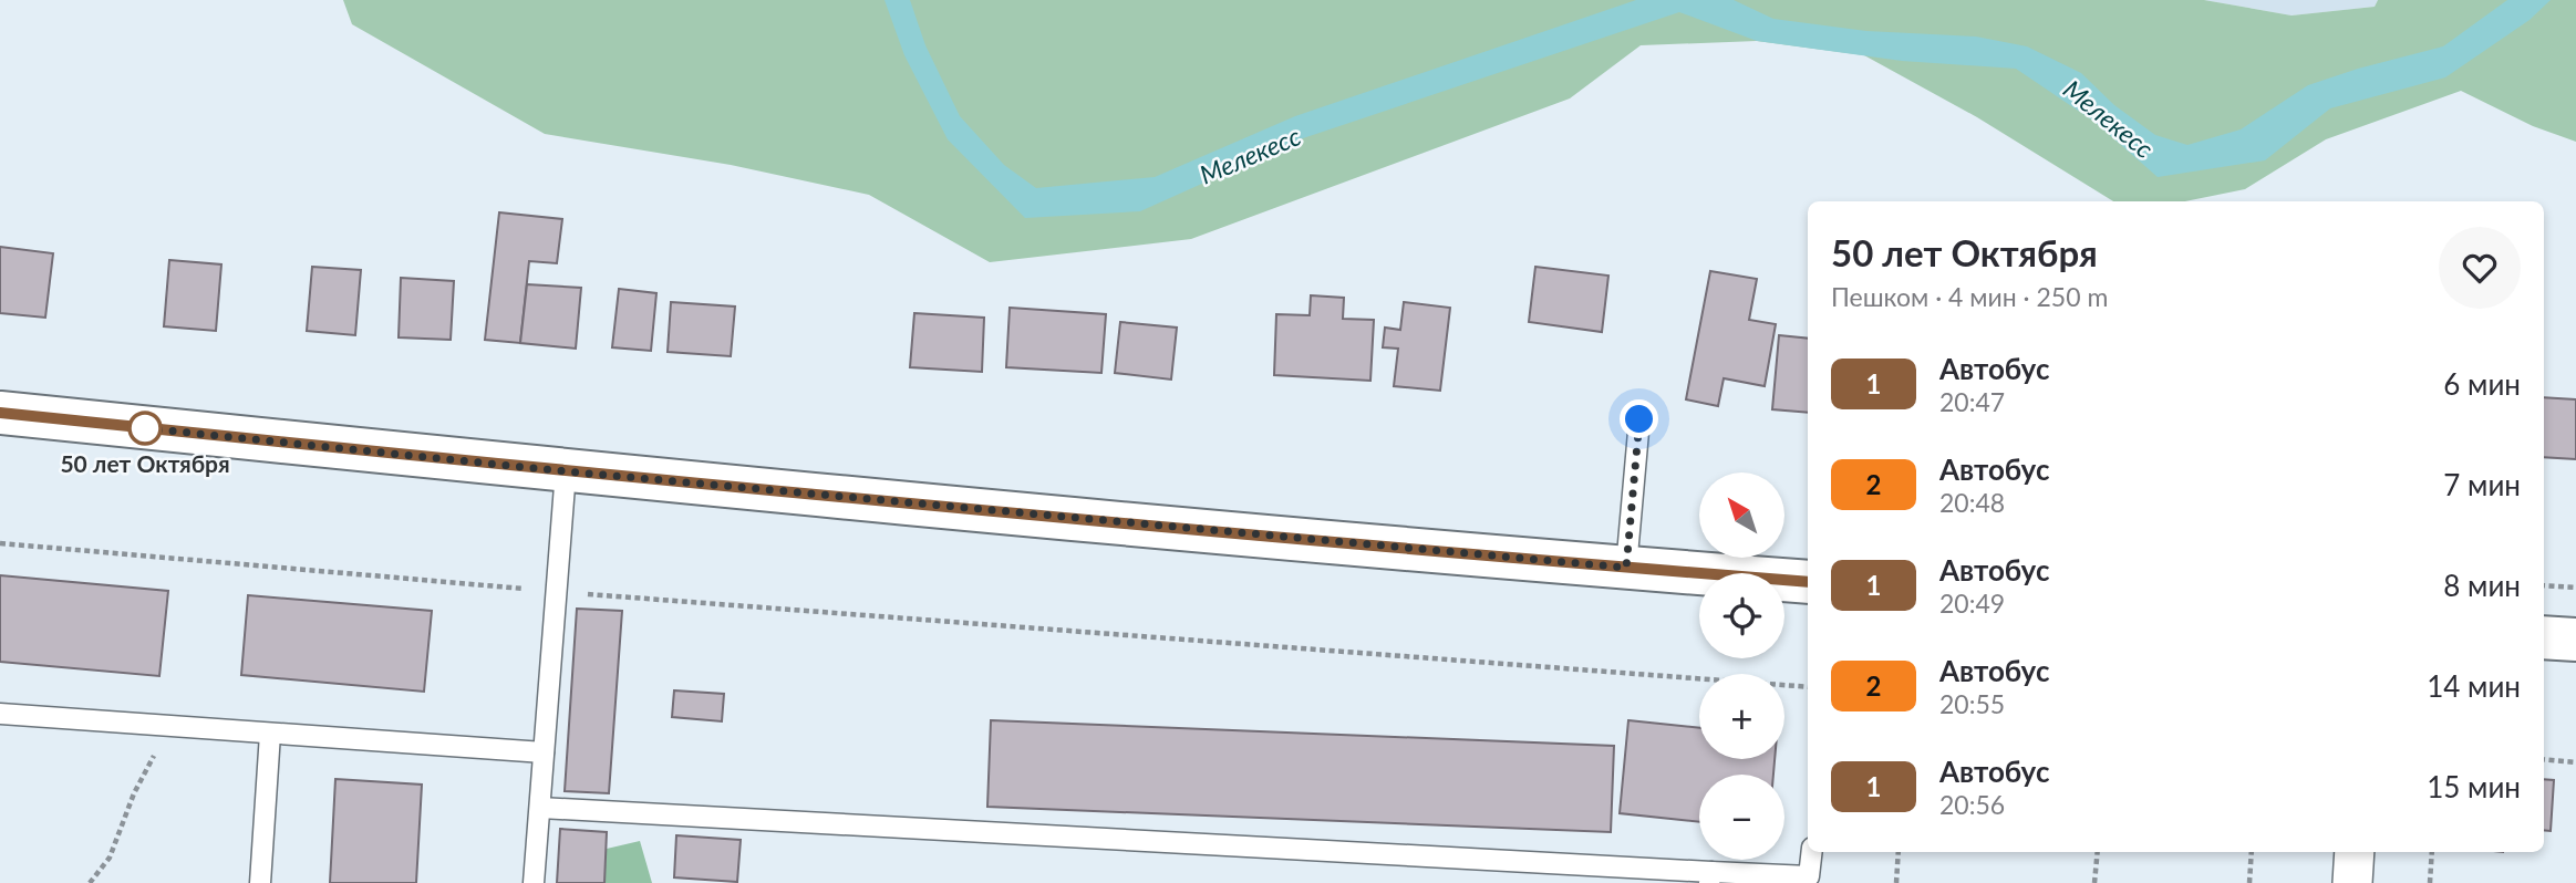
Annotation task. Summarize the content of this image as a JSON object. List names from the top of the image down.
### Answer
{
  "water": ["Мелекесс"],
  "places": ["50 лет Октября"],
  "lines": ["bus line 1"],
  "north": "top left",
  "page": {
    "heading": ["50 лет Октября", "Пешком · 4 мин · 250 m"],
    "list": [
      {
        "mark": "1",
        "name": "Автобус",
        "note": "20:47",
        "value": "6 мин"
      },
      {
        "mark": "2",
        "name": "Автобус",
        "note": "20:48",
        "value": "7 мин"
      },
      {
        "mark": "1",
        "name": "Автобус",
        "note": "20:49",
        "value": "8 мин"
      },
      {
        "mark": "2",
        "name": "Автобус",
        "note": "20:55",
        "value": "14 мин"
      },
      {
        "mark": "1",
        "name": "Автобус",
        "note": "20:56",
        "value": "15 мин"
      }
    ],
    "map_buttons": ["+", "−"]
  }
}
